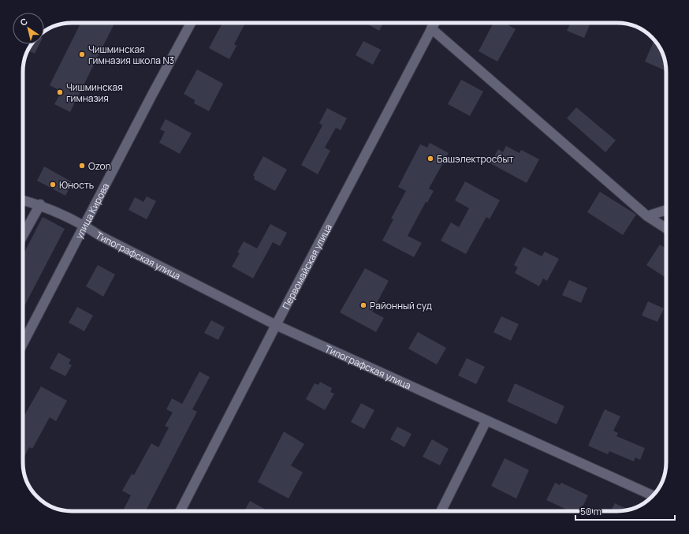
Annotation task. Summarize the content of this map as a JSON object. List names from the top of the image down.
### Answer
{
  "streets": {
    "street": ["улица Кирова", "Типографская улица", "Первомайская улица"]
  },
  "crossings": [
    ["улица Кирова", "Типографская улица"],
    ["Типографская улица", "Первомайская улица"]
  ],
  "places": [
    "Чишминская гимназия школа N3",
    "Чишминская гимназия",
    "Башэлектросбыт",
    "Ozon",
    "Юность",
    "Районный суд"
  ],
  "scale_bar": "50 m",
  "north": "top left"
}
